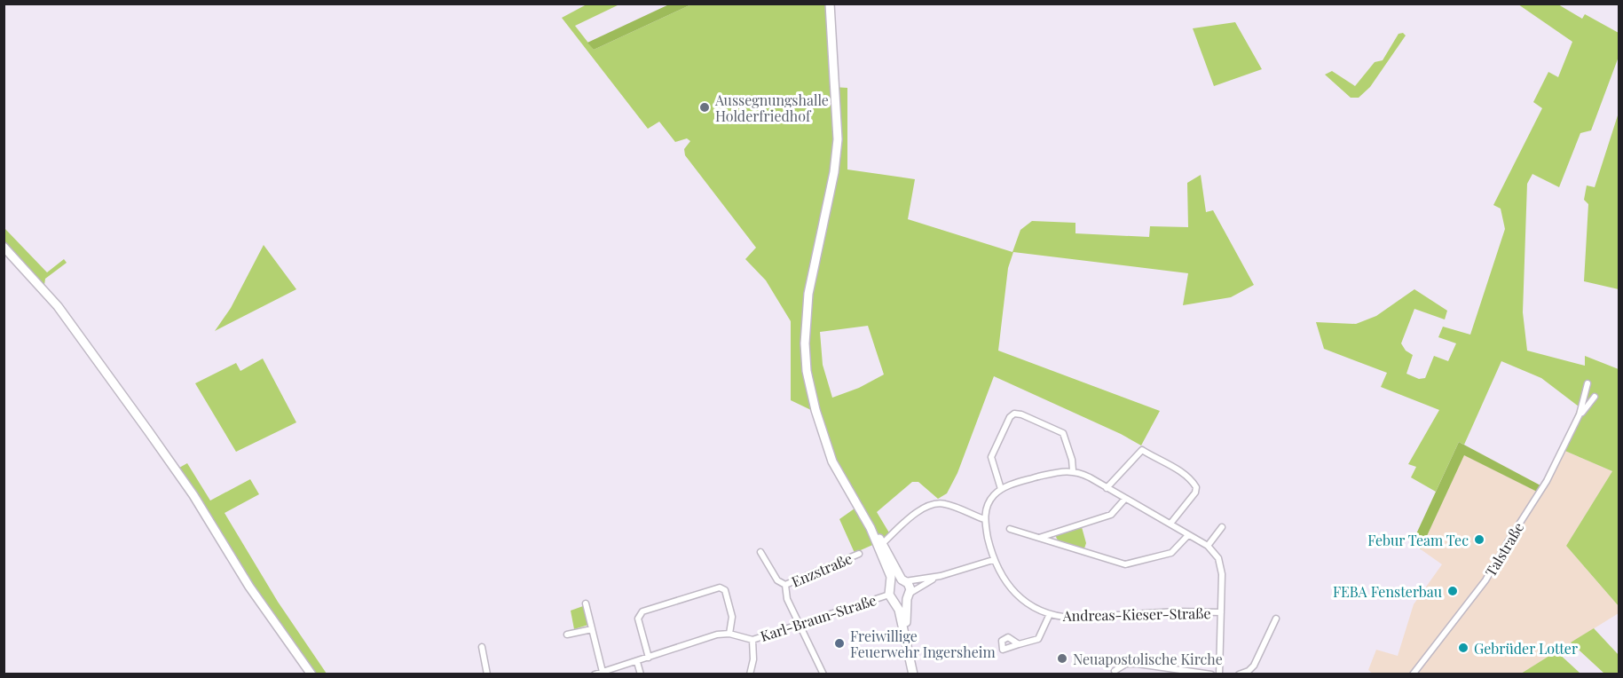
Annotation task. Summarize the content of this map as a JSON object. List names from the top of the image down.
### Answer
{
  "streets": {
    "street": [
      "Talstraße",
      "Enzstraße",
      "Andreas-Kieser-Straße",
      "Karl-Braun-Straße"
    ]
  },
  "crossings": [
    ["Enzstraße", "Karl-Braun-Straße"]
  ],
  "places": [
    "Aussegnungshalle Holderfriedhof",
    "Febur Team Tec",
    "FEBA Fensterbau",
    "Freiwillige Feuerwehr Ingersheim",
    "Gebrüder Lotter",
    "Neuapostolische Kirche"
  ]
}
